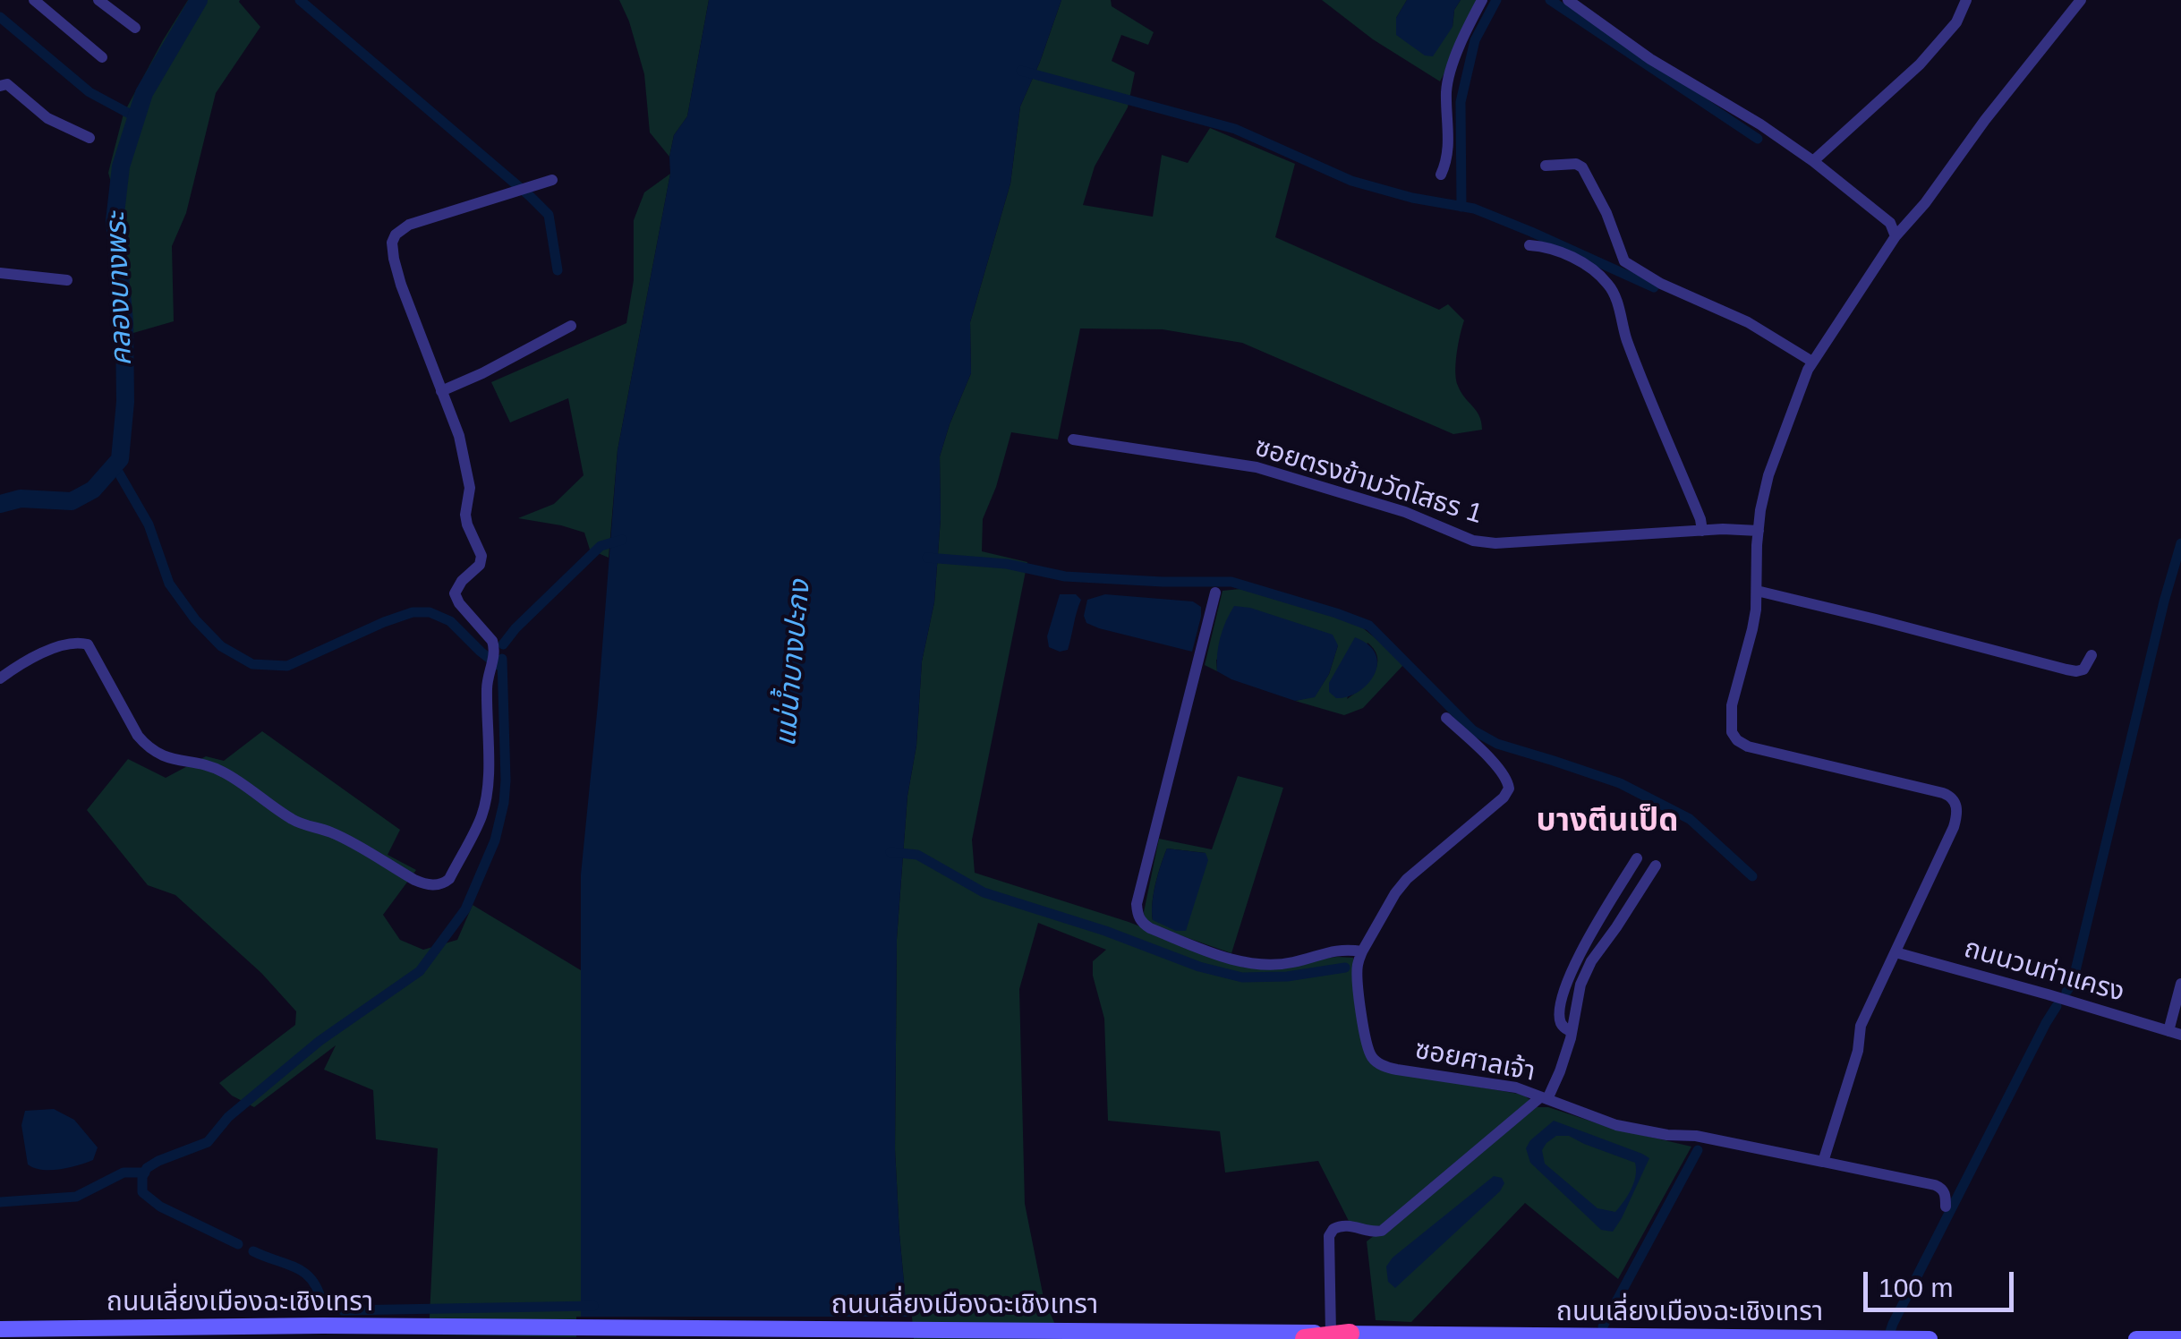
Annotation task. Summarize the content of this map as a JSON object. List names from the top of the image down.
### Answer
{
  "streets": {
    "main road": ["ถนนเลี่ยงเมืองฉะเชิงเทรา"],
    "street": ["ซอยตรงข้ามวัดโสธร 1", "ถนนวนท่าแครง", "ซอยศาลเจ้า"]
  },
  "districts": ["บางตีนเป็ด"],
  "water": ["คลองบางพระ", "แม่น้ำบางปะกง"],
  "scale_bar": "100 m"
}
